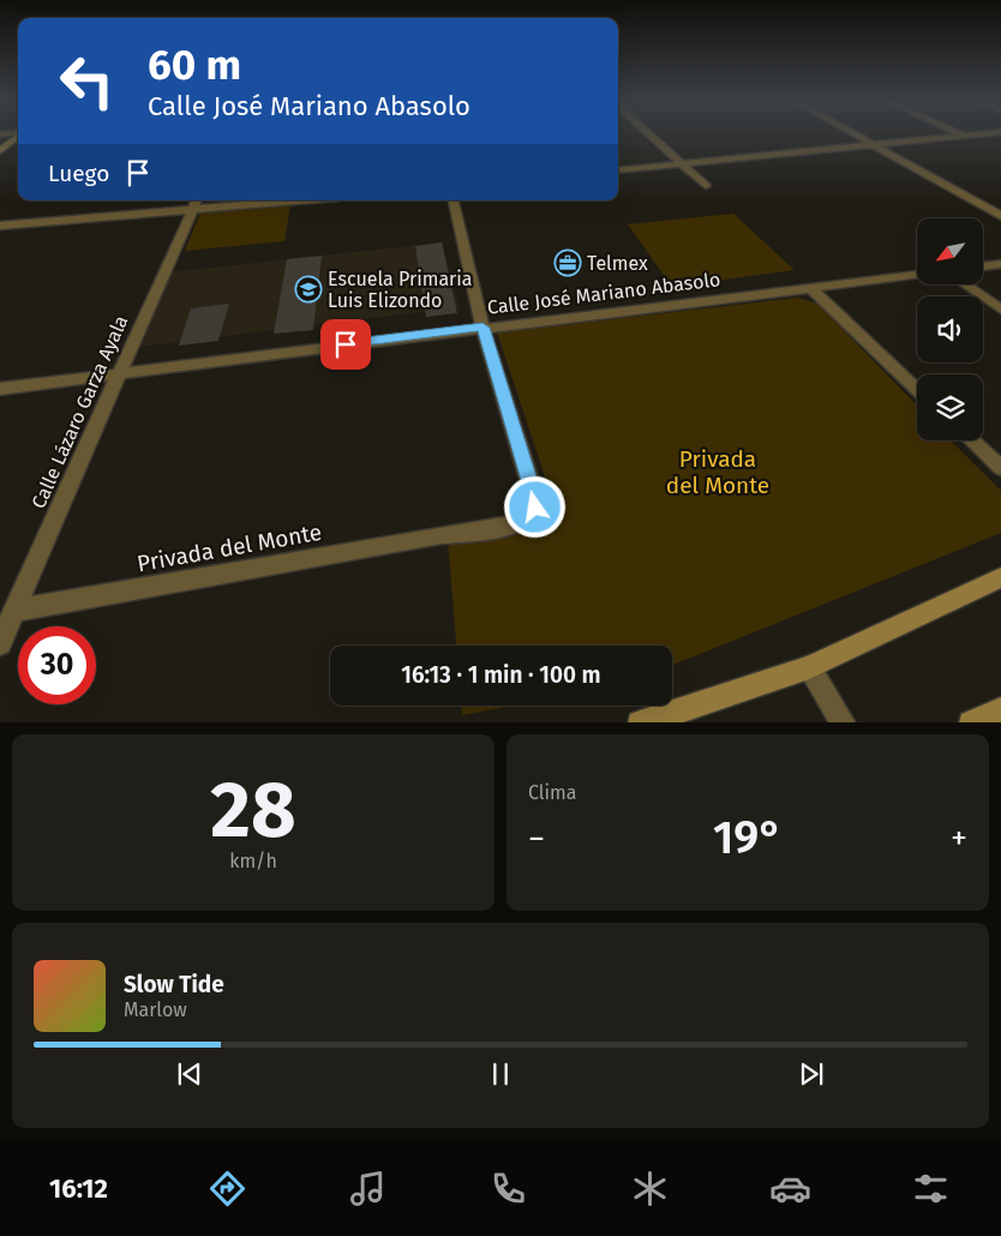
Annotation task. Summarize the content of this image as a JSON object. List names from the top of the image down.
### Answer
{
  "streets": {
    "street": ["Calle José Mariano Abasolo", "Calle Lázaro Garza Ayala", "Privada del Monte"]
  },
  "crossings": [
    ["Calle José Mariano Abasolo", "Calle Lázaro Garza Ayala"],
    ["Calle José Mariano Abasolo", "Privada del Monte"],
    ["Calle Lázaro Garza Ayala", "Privada del Monte"]
  ],
  "parks": ["Privada del Monte"],
  "places": {
    "office": ["Telmex"],
    "school or university": ["Escuela Primaria Luis Elizondo"]
  },
  "north": "bottom left",
  "page": {
    "turn": ["60 m", "Calle José Mariano Abasolo"],
    "then": "Luego",
    "limit": "30",
    "trip": "16:13 · 1 min · 100 m",
    "tile": [
      ["28", "km/h"],
      "Clima"
    ],
    "heat": ["−", "19°", "+"],
    "song": ["Slow Tide", "Marlow"],
    "tabs": "16:12"
  }
}
